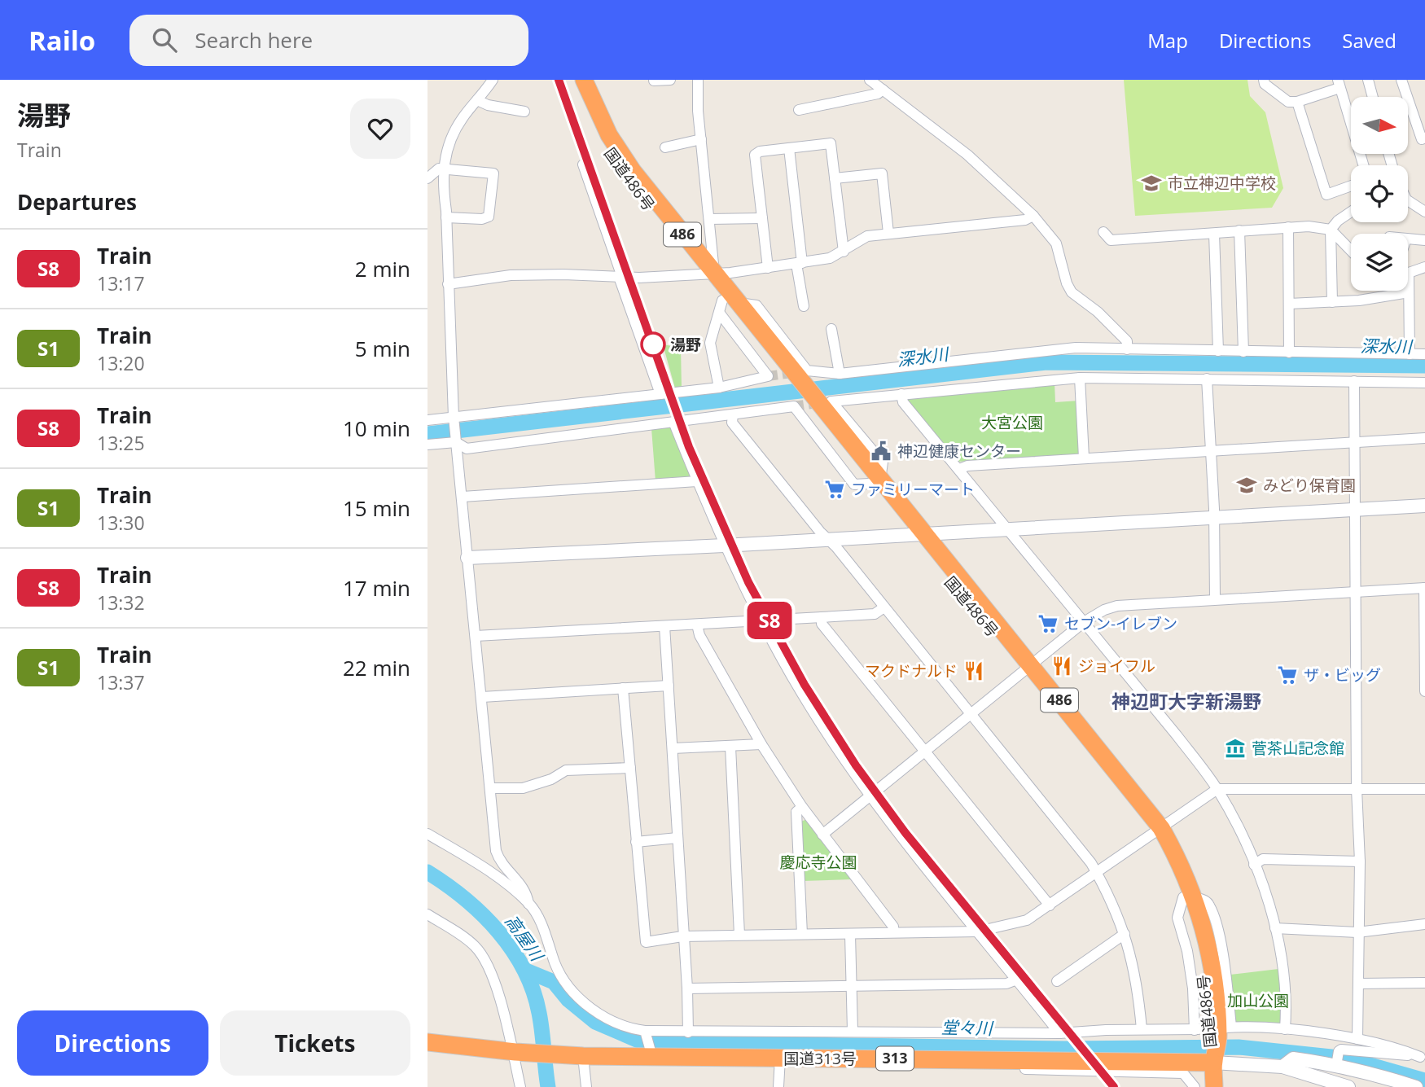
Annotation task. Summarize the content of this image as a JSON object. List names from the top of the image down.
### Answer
{
  "streets": {
    "highway": [
      "国道486号",
      "486",
      "国道313号",
      "313"
    ]
  },
  "crossings": [
    ["国道486号", "国道313号"]
  ],
  "districts": ["神辺町大字新湯野"],
  "water": ["深水川", "高屋川", "堂々川"],
  "parks": ["大宮公園", "慶応寺公園", "加山公園"],
  "places": {
    "school or university": ["市立神辺中学校", "みどり保育園"],
    "other": ["湯野"],
    "public building": ["神辺健康センター"],
    "supermarket": ["ファミリーマート", "セブン-イレブン", "ザ・ビッグ"],
    "restaurant": ["ジョイフル", "マクドナルド"],
    "museum": ["菅茶山記念館"]
  },
  "north": "right",
  "page": {
    "header": "Railo",
    "search": "Search here",
    "nav": ["Map", "Directions", "Saved"],
    "heading": [
      ["湯野", "Train"],
      "Departures"
    ],
    "on_map": "S8",
    "list": [
      {
        "mark": "S8",
        "name": "Train",
        "note": "13:17",
        "value": "2 min"
      },
      {
        "mark": "S1",
        "name": "Train",
        "note": "13:20",
        "value": "5 min"
      },
      {
        "mark": "S8",
        "name": "Train",
        "note": "13:25",
        "value": "10 min"
      },
      {
        "mark": "S1",
        "name": "Train",
        "note": "13:30",
        "value": "15 min"
      },
      {
        "mark": "S8",
        "name": "Train",
        "note": "13:32",
        "value": "17 min"
      },
      {
        "mark": "S1",
        "name": "Train",
        "note": "13:37",
        "value": "22 min"
      }
    ],
    "buttons": ["Directions", "Tickets"]
  }
}
